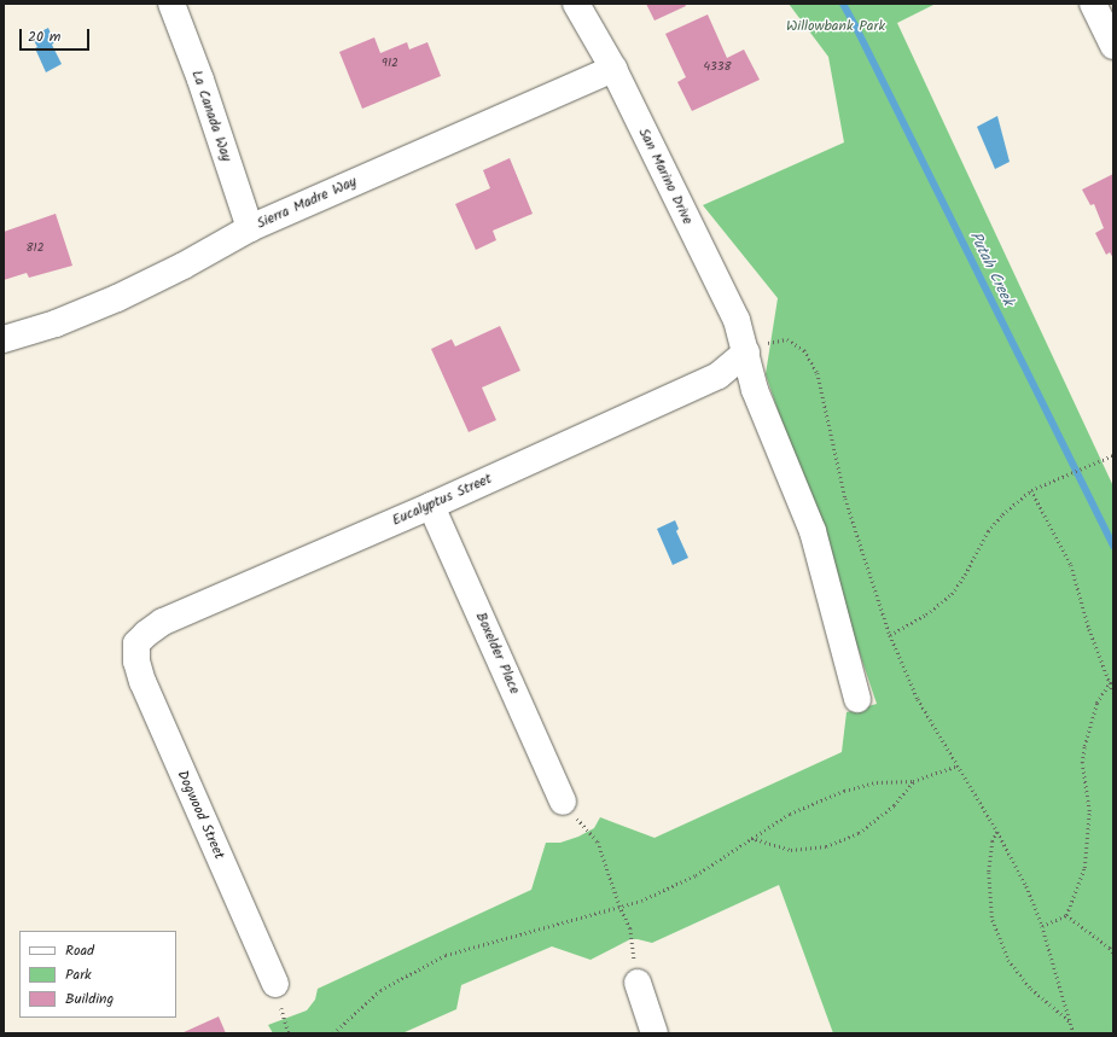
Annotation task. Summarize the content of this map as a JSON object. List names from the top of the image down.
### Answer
{
  "streets": {
    "street": [
      "La Canada Way",
      "San Marino Drive",
      "Sierra Madre Way",
      "Eucalyptus Street",
      "Boxelder Place",
      "Dogwood Street"
    ]
  },
  "crossings": [
    ["La Canada Way", "Sierra Madre Way"],
    ["San Marino Drive", "Sierra Madre Way"],
    ["San Marino Drive", "Eucalyptus Street"],
    ["Eucalyptus Street", "Boxelder Place"],
    ["Eucalyptus Street", "Dogwood Street"]
  ],
  "water": ["Putah Creek"],
  "parks": ["Willowbank Park"],
  "house_numbers": ["912", "4338", "812"],
  "legend": ["Road", "Park", "Building"],
  "scale_bar": "20 m"
}
